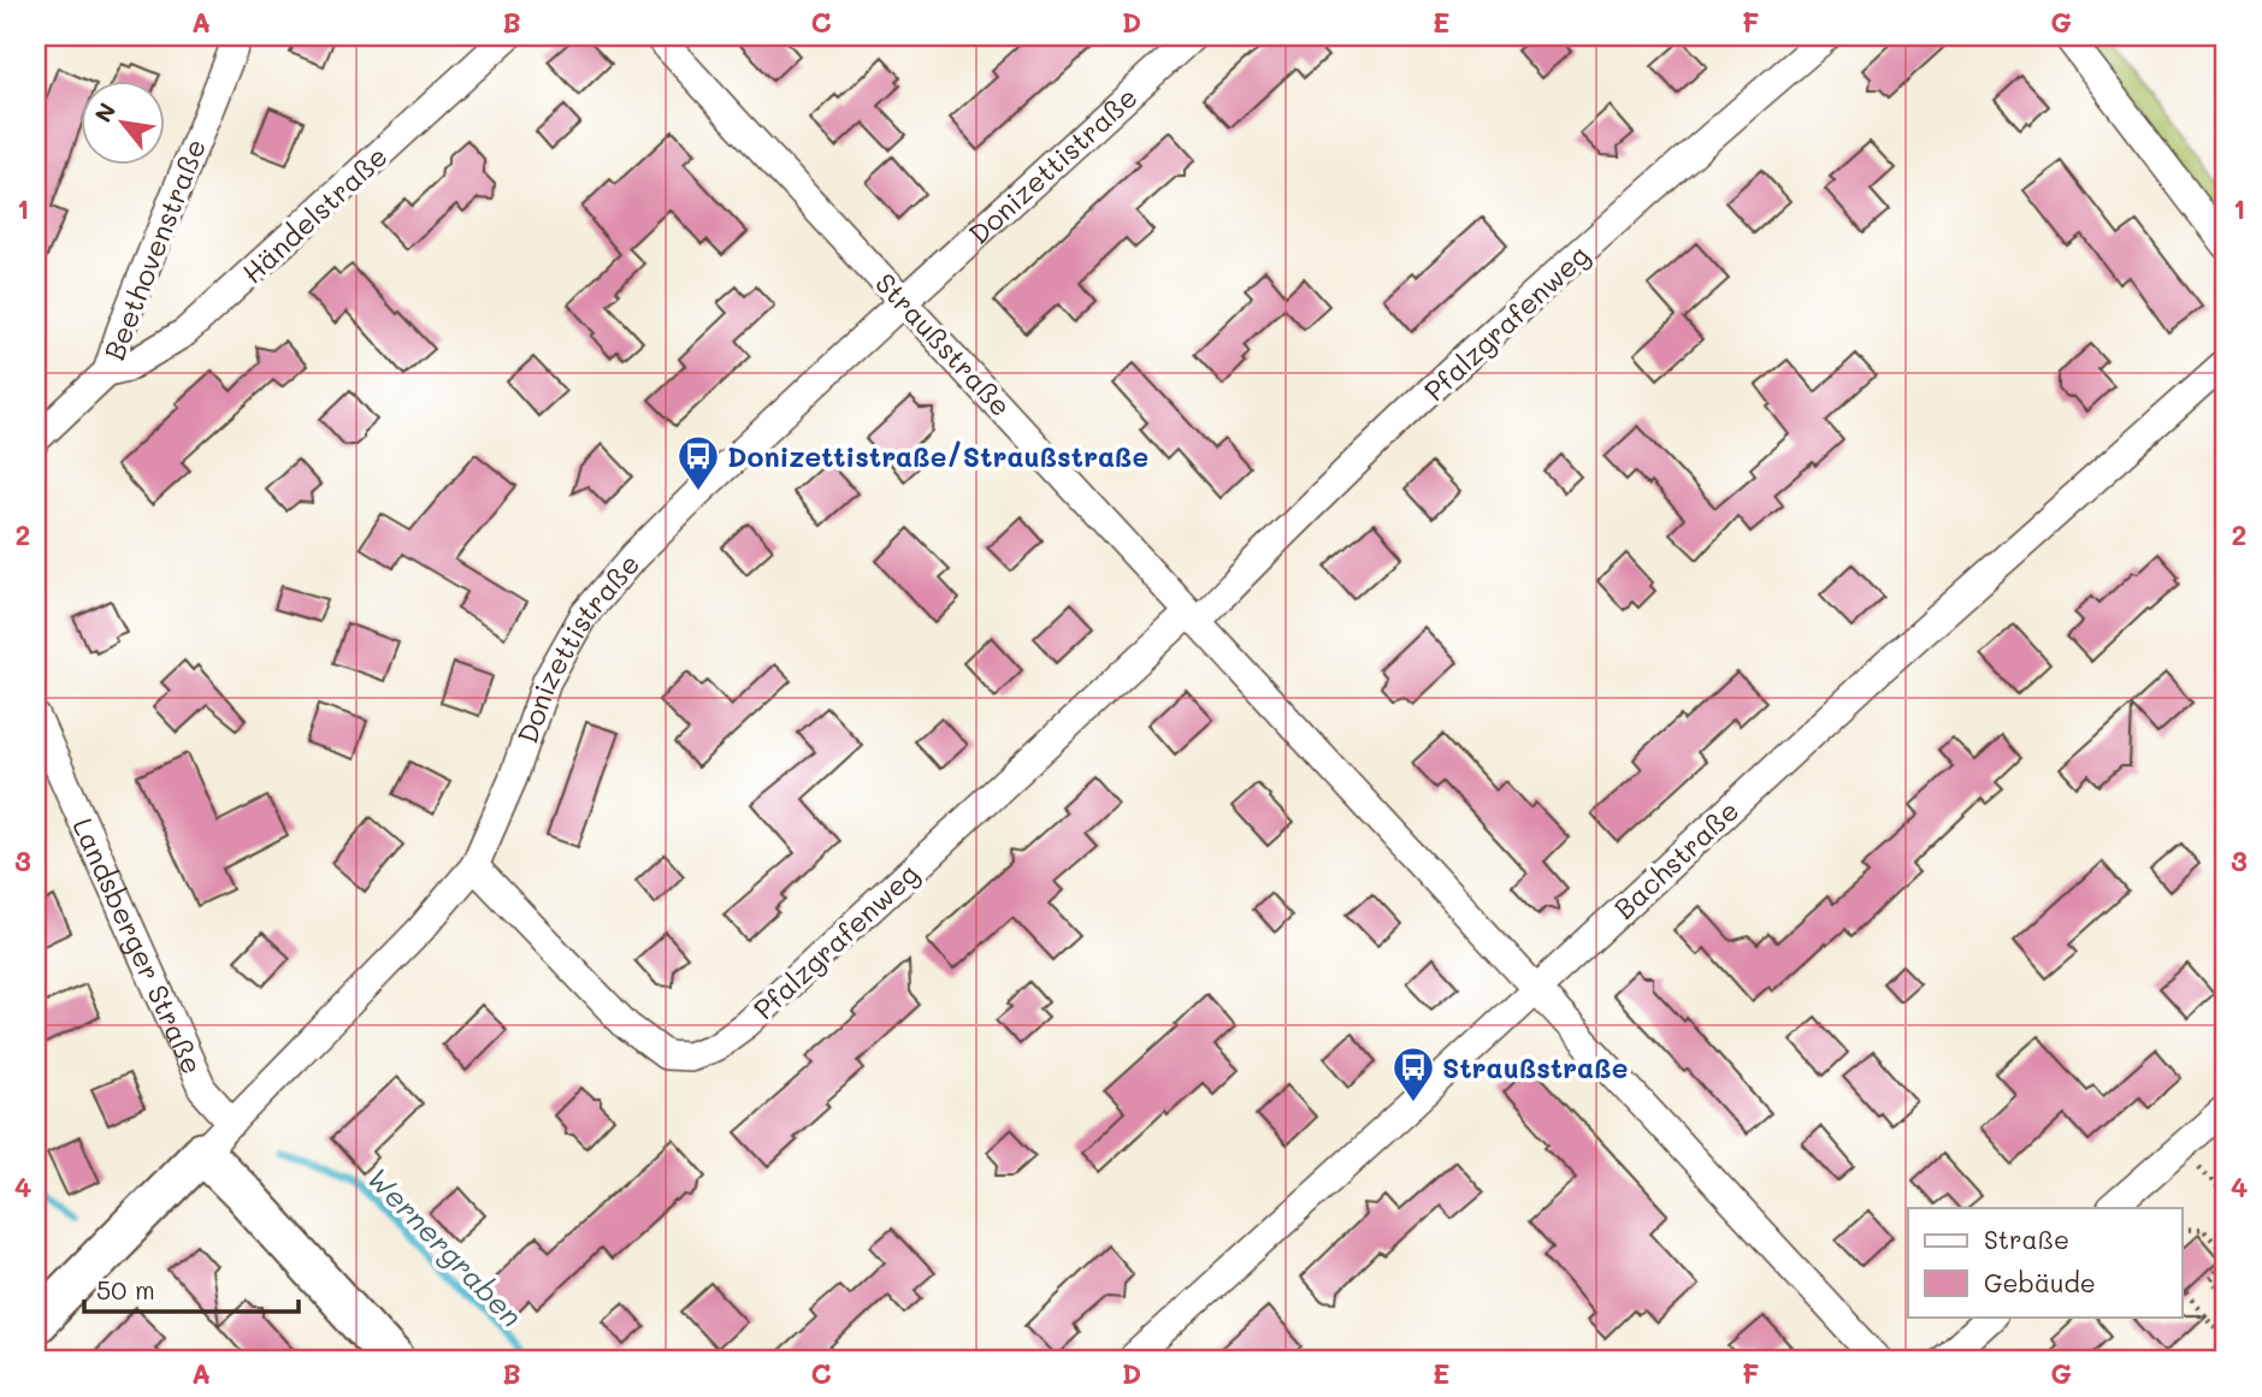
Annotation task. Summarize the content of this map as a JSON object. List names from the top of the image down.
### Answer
{
  "streets": {
    "street": [
      "Donizettistraße",
      "Händelstraße",
      "Beethovenstraße",
      "Pfalzgrafenweg",
      "Straußstraße",
      "Bachstraße",
      "Landsberger Straße"
    ]
  },
  "crossings": [
    ["Donizettistraße", "Pfalzgrafenweg"],
    ["Donizettistraße", "Straußstraße"],
    ["Donizettistraße", "Landsberger Straße"],
    ["Händelstraße", "Beethovenstraße"],
    ["Pfalzgrafenweg", "Straußstraße"],
    ["Straußstraße", "Bachstraße"]
  ],
  "water": ["Wernergraben"],
  "places": {
    "bus stop": ["Donizettistraße/Straußstraße", "Straußstraße"]
  },
  "legend": ["Straße", "Gebäude"],
  "scale_bar": "50 m",
  "north": "top left",
  "grid": {
    "columns": [
      "A",
      "B",
      "C",
      "D",
      "E",
      "F",
      "G"
    ],
    "rows": [
      "1",
      "2",
      "3",
      "4"
    ]
  }
}
